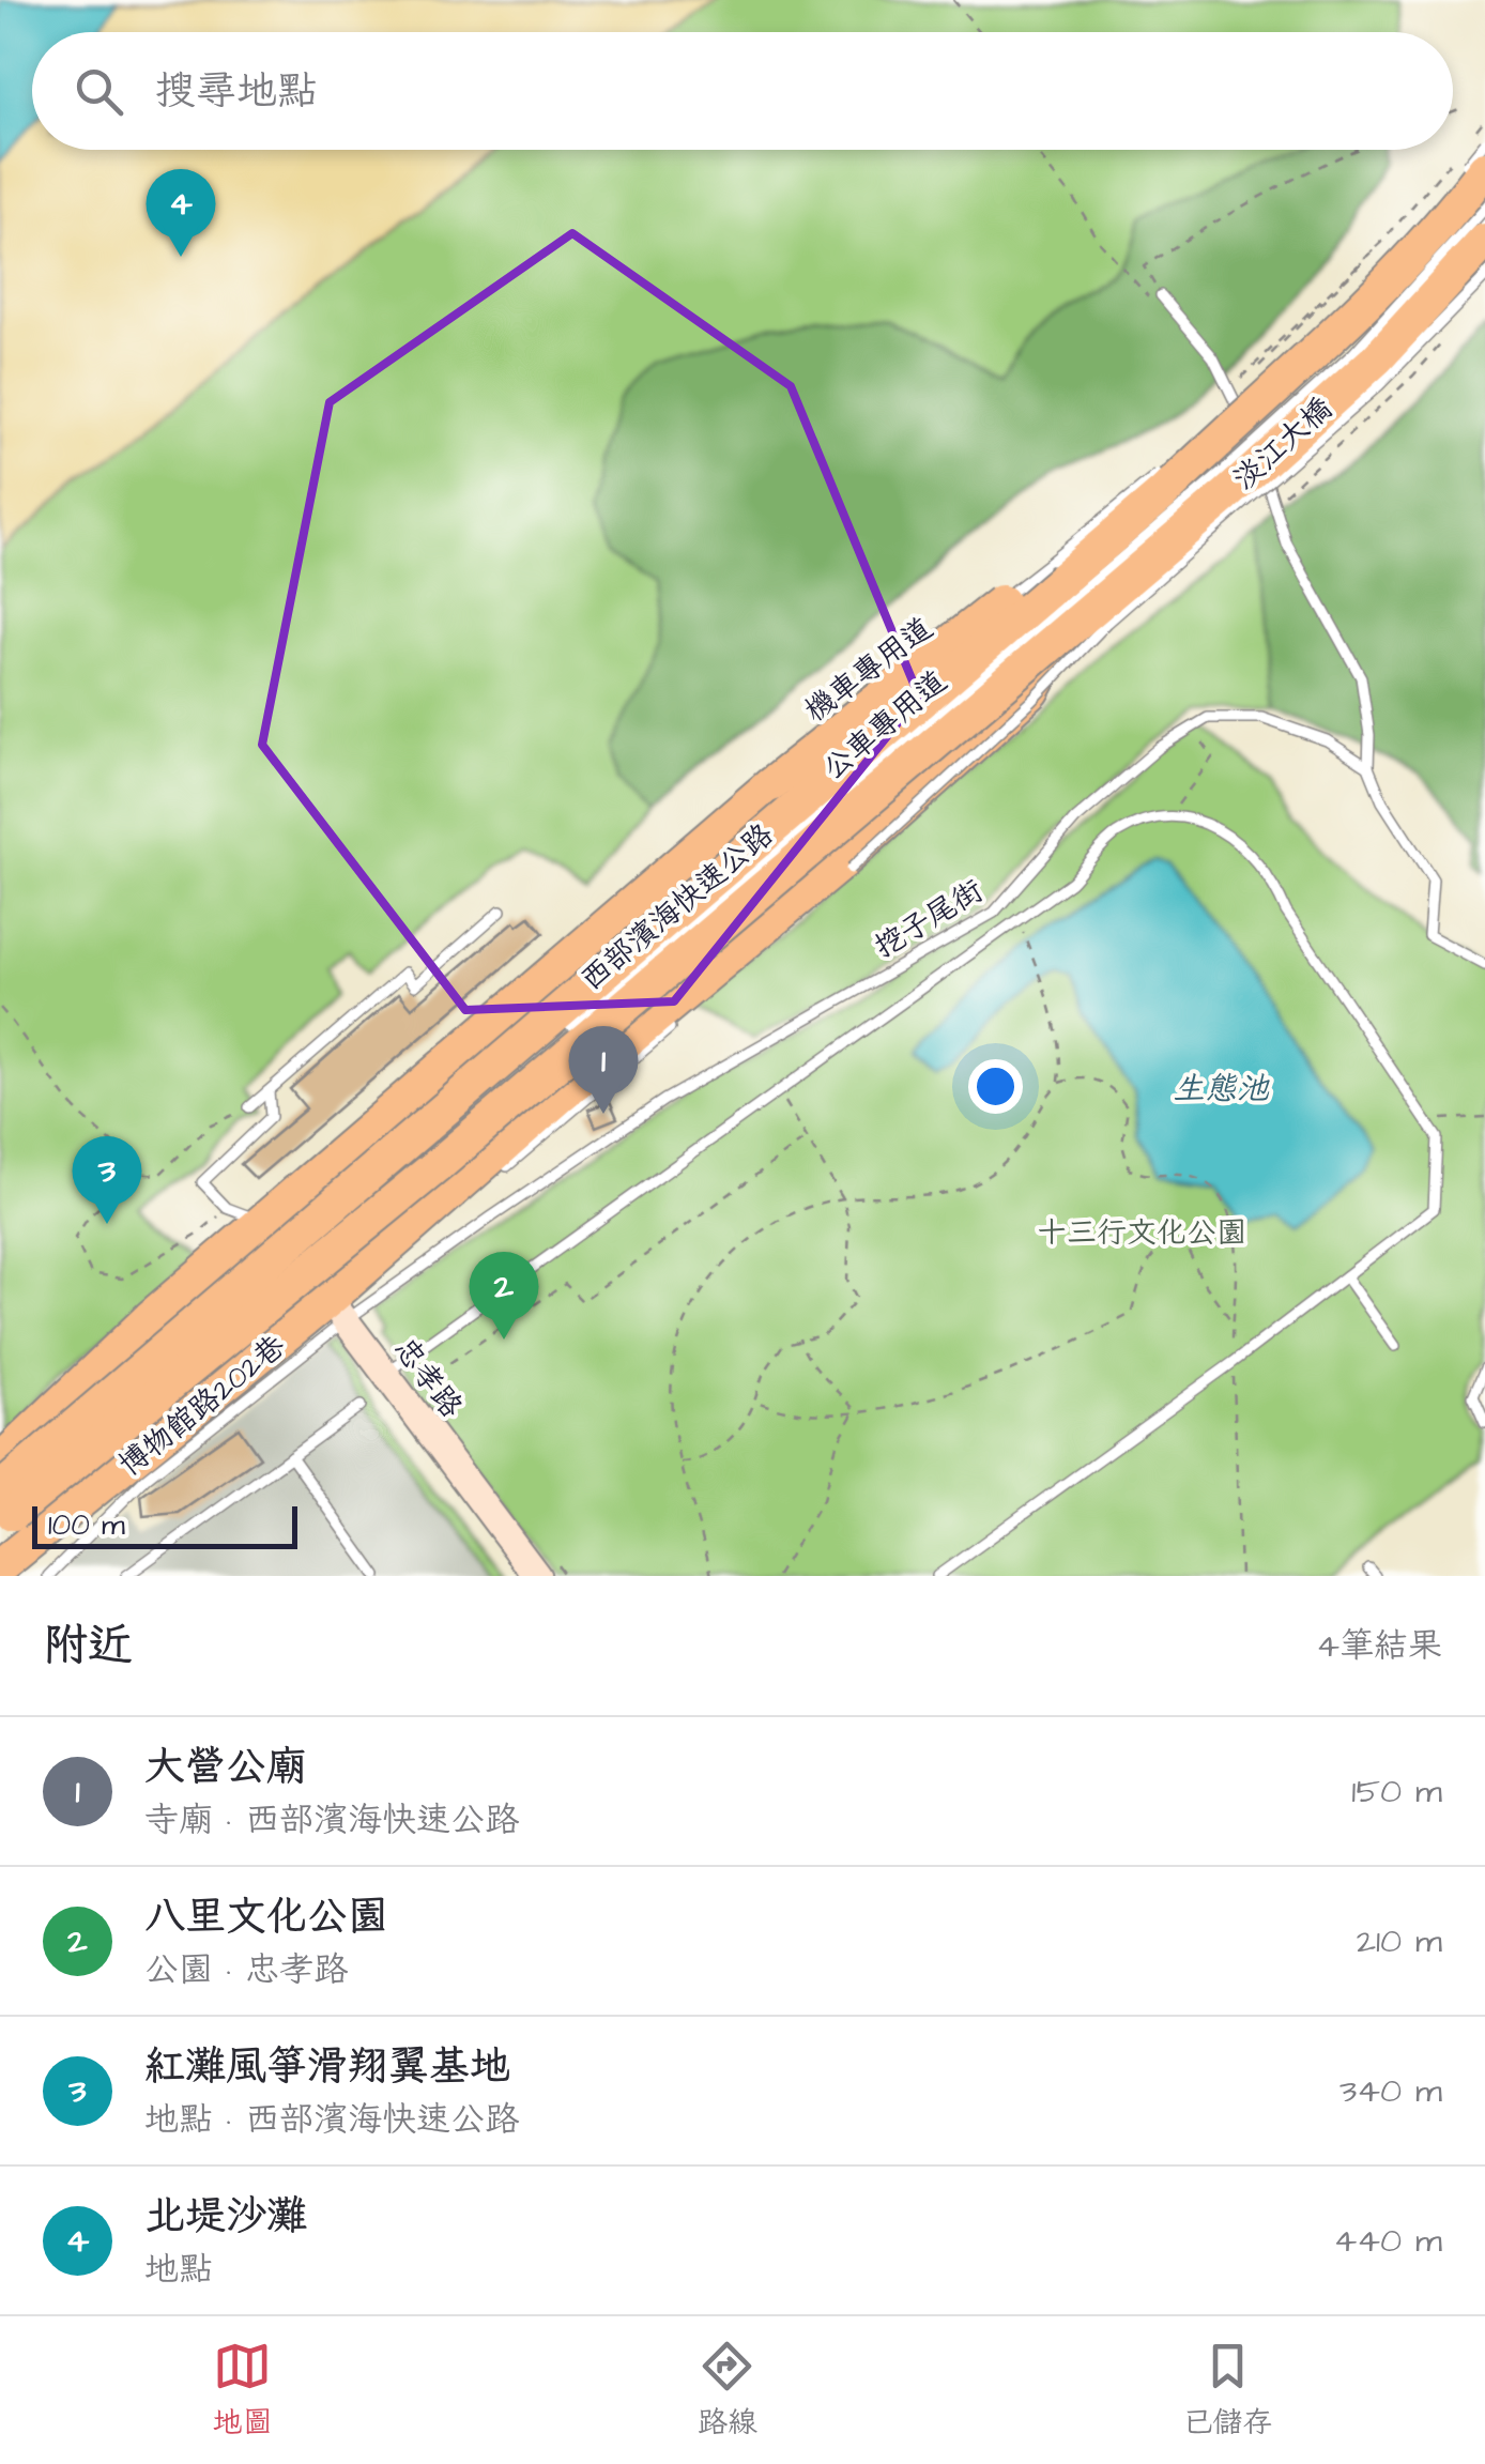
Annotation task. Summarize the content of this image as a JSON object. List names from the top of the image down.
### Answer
{
  "streets": {
    "highway": ["淡江大橋", "西部濱海快速公路"],
    "street": ["忠孝路"],
    "lane": ["公車專用道", "挖子尾街", "博物館路202巷"]
  },
  "crossings": [
    ["淡江大橋", "西部濱海快速公路"],
    ["挖子尾街", "忠孝路"],
    ["挖子尾街", "博物館路202巷"],
    ["忠孝路", "博物館路202巷"]
  ],
  "water": ["生態池"],
  "parks": ["十三行文化公園"],
  "scale_bar": "100 m",
  "page": {
    "search": "搜尋地點",
    "pins": [
      "4",
      "1",
      "3",
      "2"
    ],
    "scale": "100 m",
    "heading": ["附近", "4筆結果"],
    "list": [
      {
        "mark": "1",
        "name": "大營公廟",
        "note": "寺廟 · 西部濱海快速公路",
        "value": "150 m"
      },
      {
        "mark": "2",
        "name": "八里文化公園",
        "note": "公園 · 忠孝路",
        "value": "210 m"
      },
      {
        "mark": "3",
        "name": "紅灘風箏滑翔翼基地",
        "note": "地點 · 西部濱海快速公路",
        "value": "340 m"
      },
      {
        "mark": "4",
        "name": "北堤沙灘",
        "note": "地點",
        "value": "440 m"
      }
    ],
    "nav": ["地圖", "路線", "已儲存"]
  }
}
